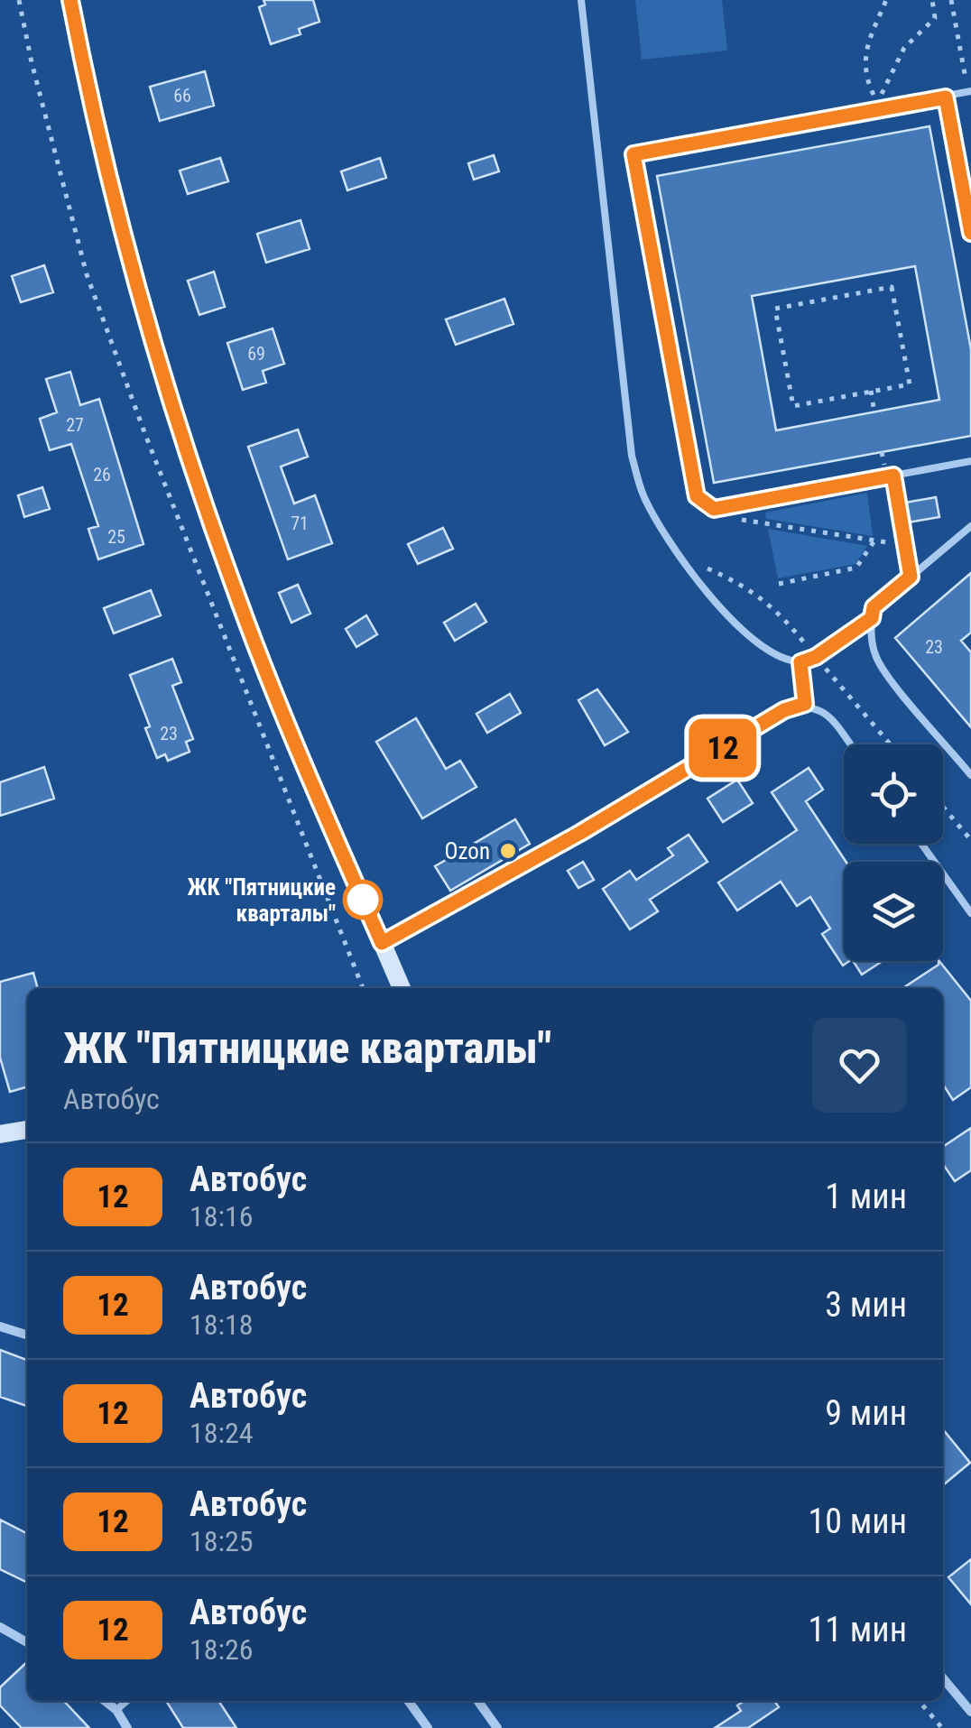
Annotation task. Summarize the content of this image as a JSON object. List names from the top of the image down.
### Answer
{
  "places": ["Ozon", "ЖК \"Пятницкие кварталы\""],
  "lines": ["bus line 12"],
  "house_numbers": [
    "66",
    "69",
    "27",
    "26",
    "71",
    "25",
    "23",
    "23"
  ],
  "page": {
    "on_map": "12",
    "heading": ["ЖК \"Пятницкие кварталы\"", "Автобус"],
    "list": [
      {
        "mark": "12",
        "name": "Автобус",
        "note": "18:16",
        "value": "1 мин"
      },
      {
        "mark": "12",
        "name": "Автобус",
        "note": "18:18",
        "value": "3 мин"
      },
      {
        "mark": "12",
        "name": "Автобус",
        "note": "18:24",
        "value": "9 мин"
      },
      {
        "mark": "12",
        "name": "Автобус",
        "note": "18:25",
        "value": "10 мин"
      },
      {
        "mark": "12",
        "name": "Автобус",
        "note": "18:26",
        "value": "11 мин"
      }
    ]
  }
}
